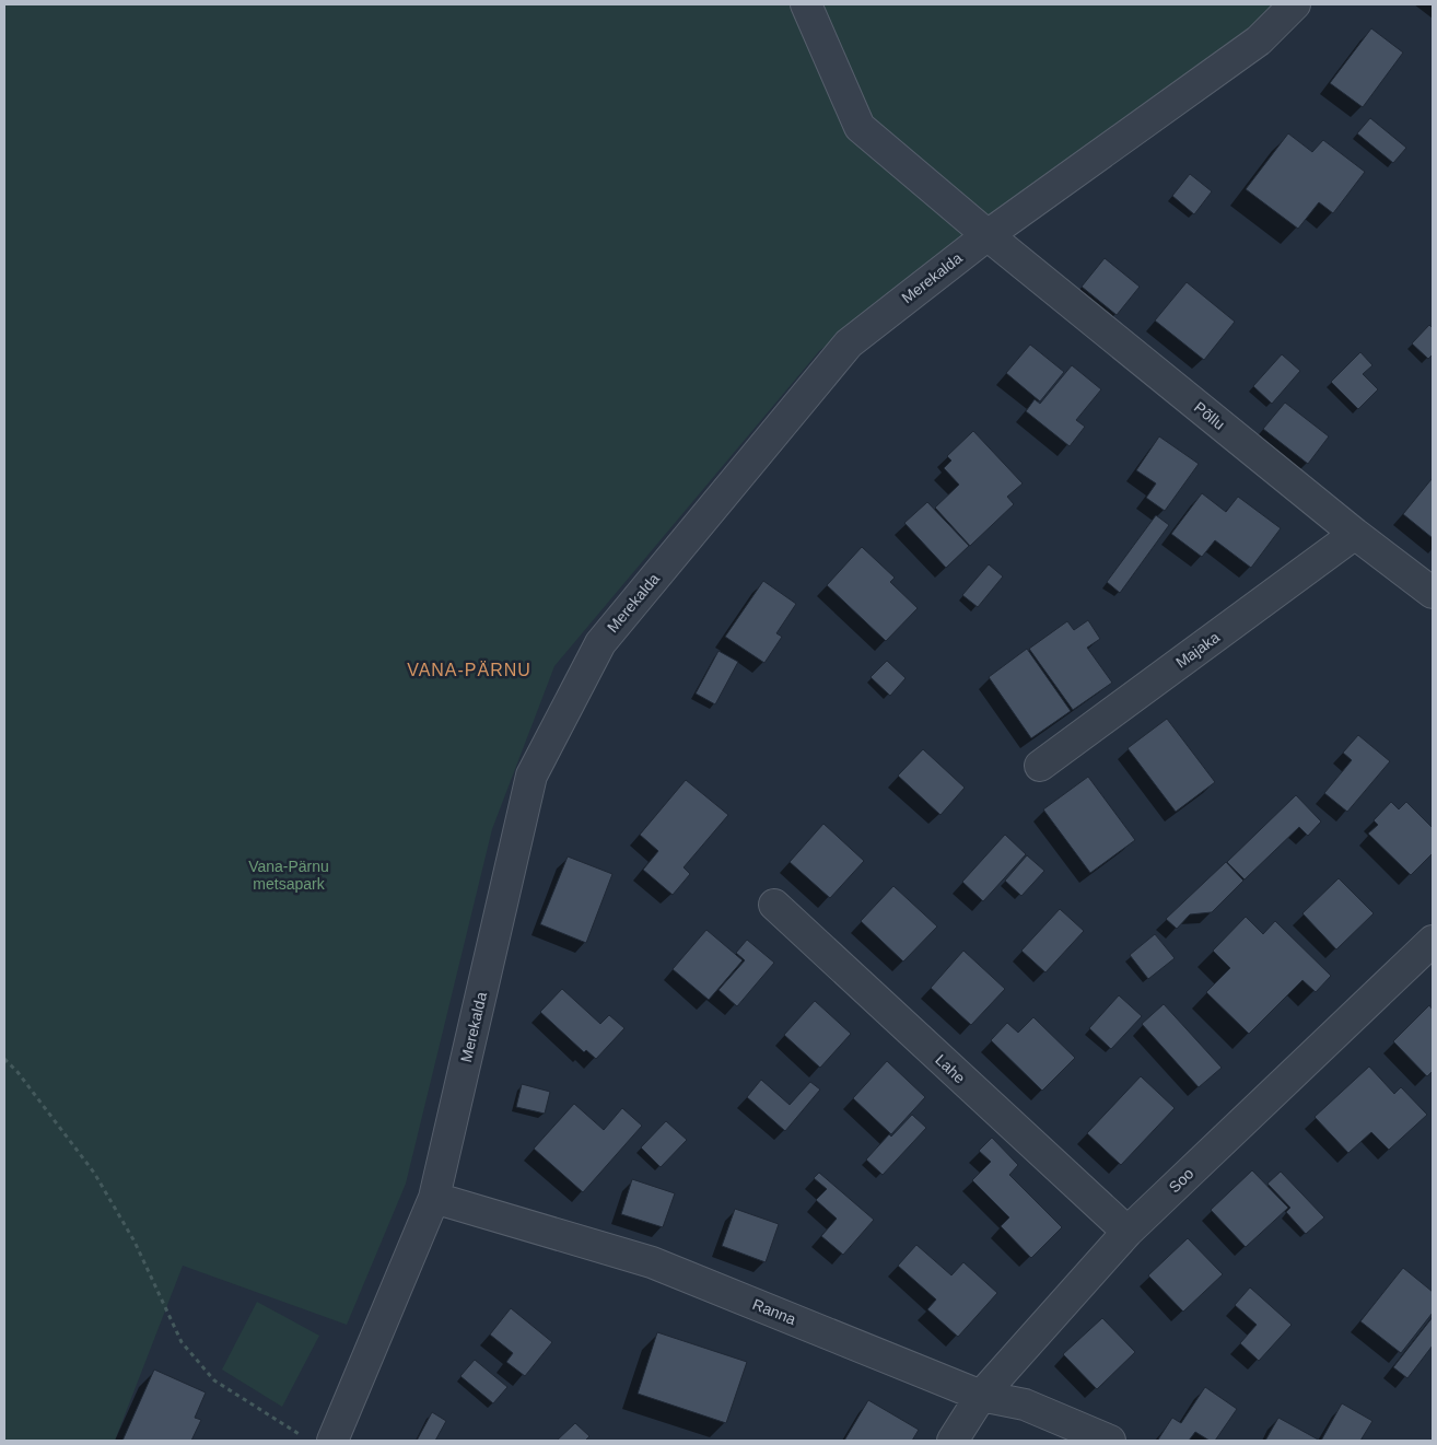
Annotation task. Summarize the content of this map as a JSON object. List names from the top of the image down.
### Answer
{
  "streets": {
    "street": [
      "Merekalda",
      "Põllu",
      "Majaka",
      "Lahe",
      "Soo",
      "Ranna"
    ]
  },
  "crossings": [
    ["Merekalda", "Põllu"],
    ["Merekalda", "Ranna"],
    ["Põllu", "Majaka"],
    ["Lahe", "Soo"],
    ["Soo", "Ranna"]
  ],
  "districts": ["VANA-PÄRNU"],
  "parks": ["Vana-Pärnu metsapark"]
}
